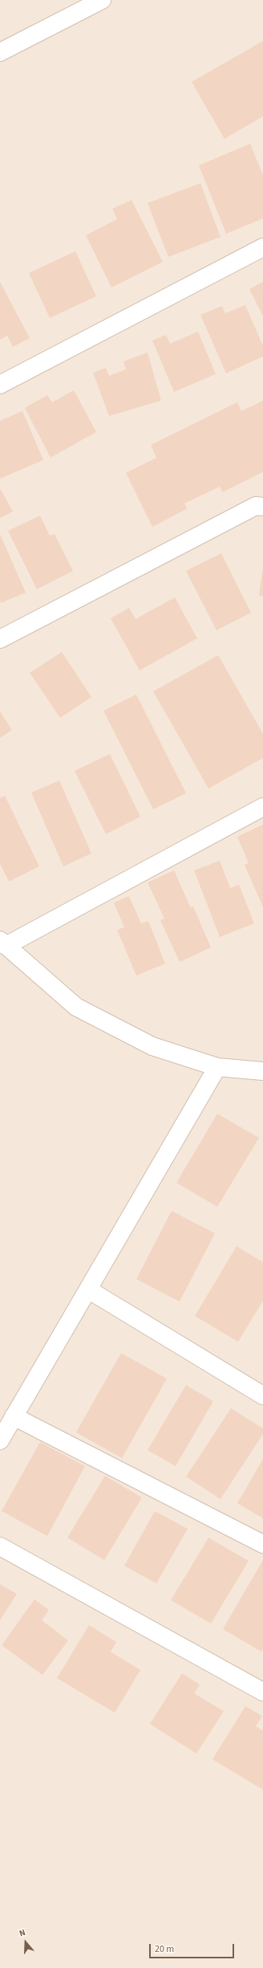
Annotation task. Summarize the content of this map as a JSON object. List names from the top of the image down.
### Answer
{
  "scale_bar": "20 m",
  "north": "top"
}
